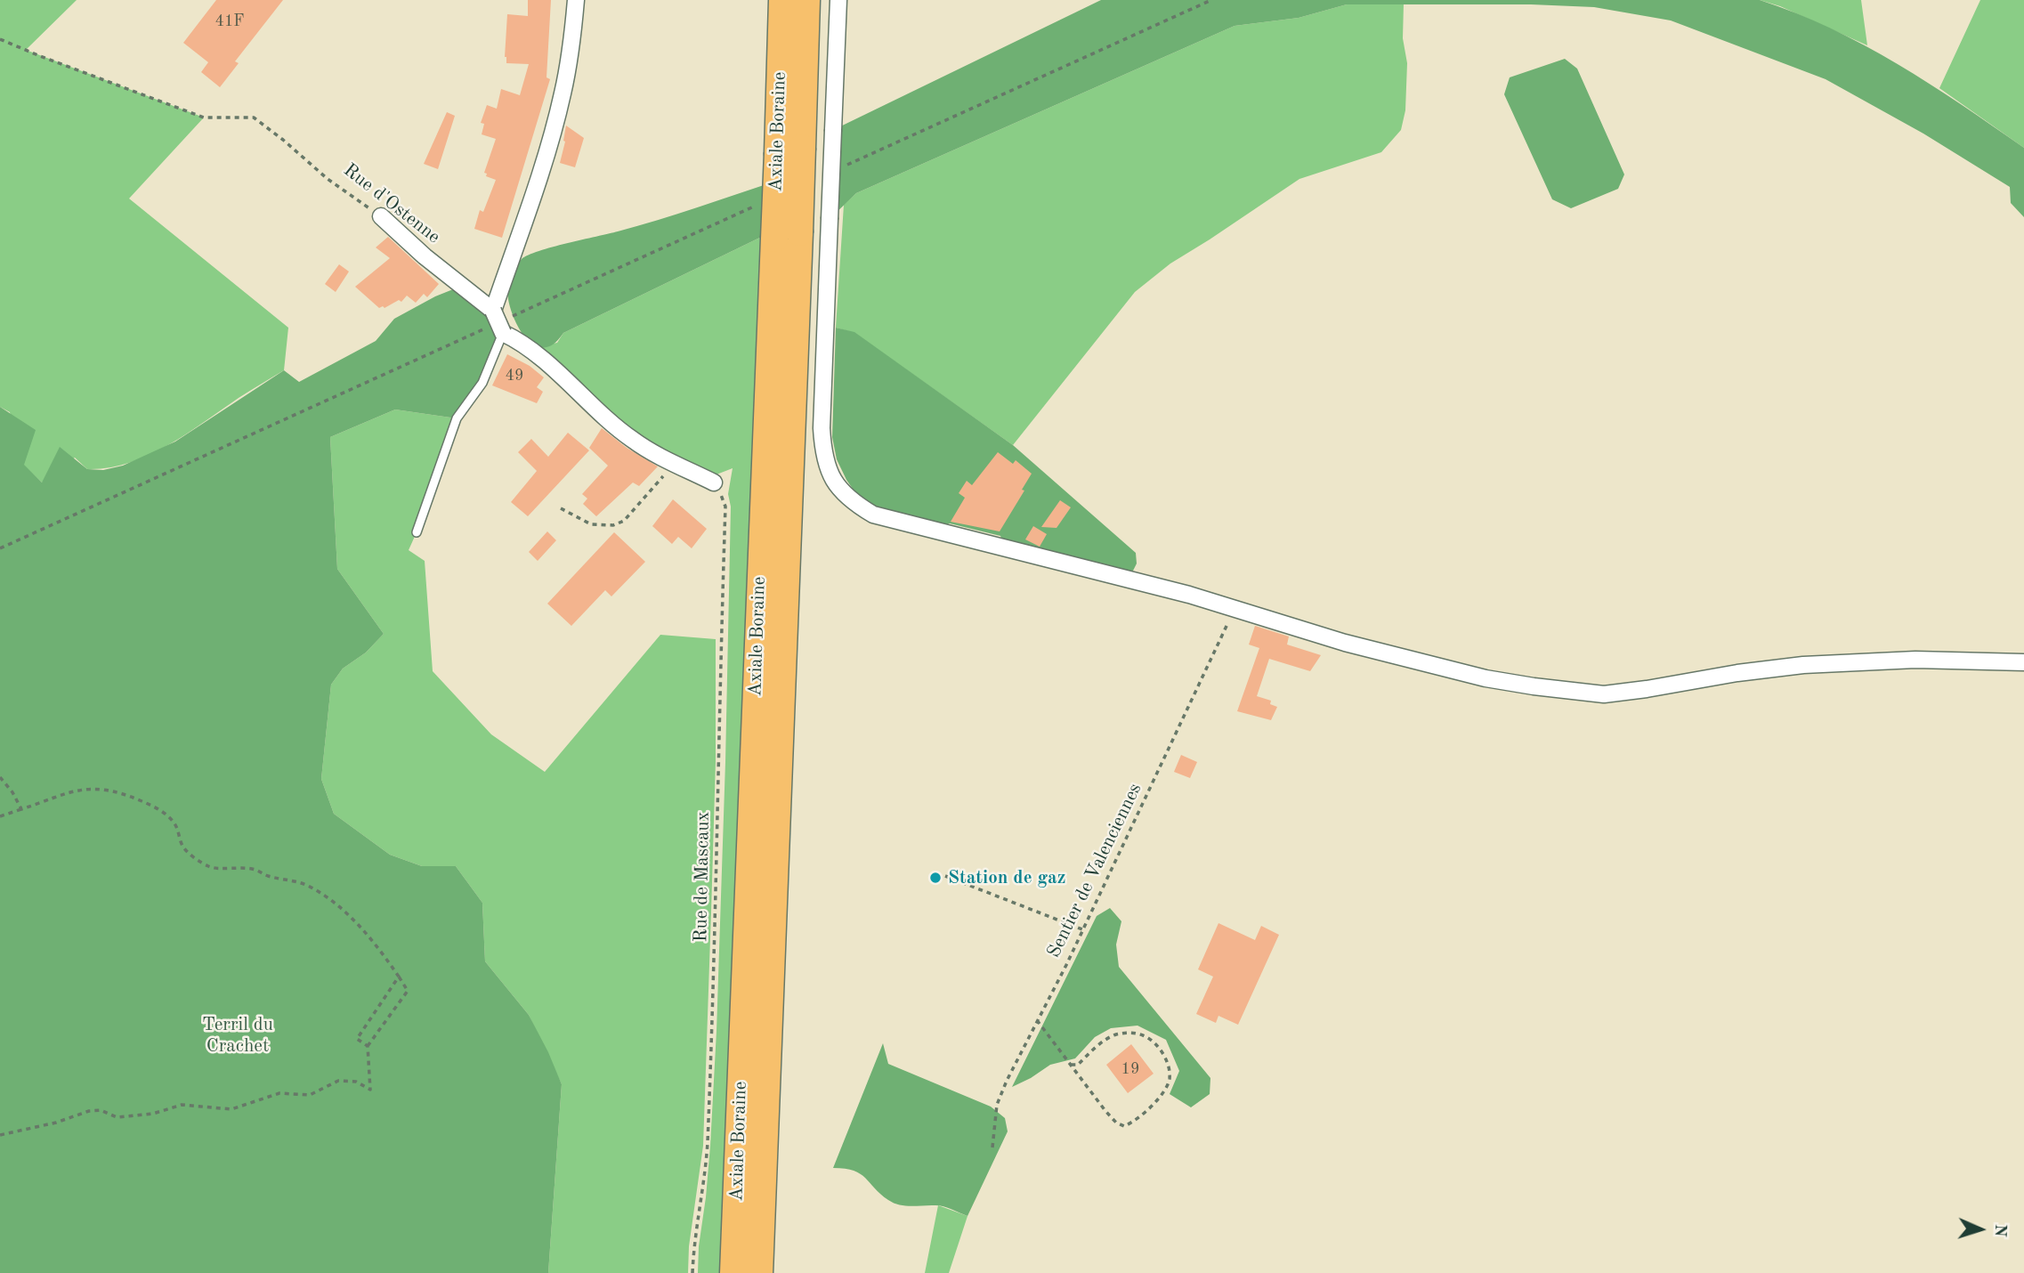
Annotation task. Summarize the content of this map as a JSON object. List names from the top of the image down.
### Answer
{
  "streets": {
    "highway": ["Axiale Boraine"],
    "street": ["Rue d'Ostenne"],
    "path": ["Sentier de Valenciennes", "Rue de Mascaux"]
  },
  "crossings": [
    ["Rue d'Ostenne", "Rue de Mascaux"]
  ],
  "parks": ["Terril du Crachet"],
  "places": ["Station de gaz"],
  "house_numbers": ["41F", "49", "19"],
  "north": "right"
}
